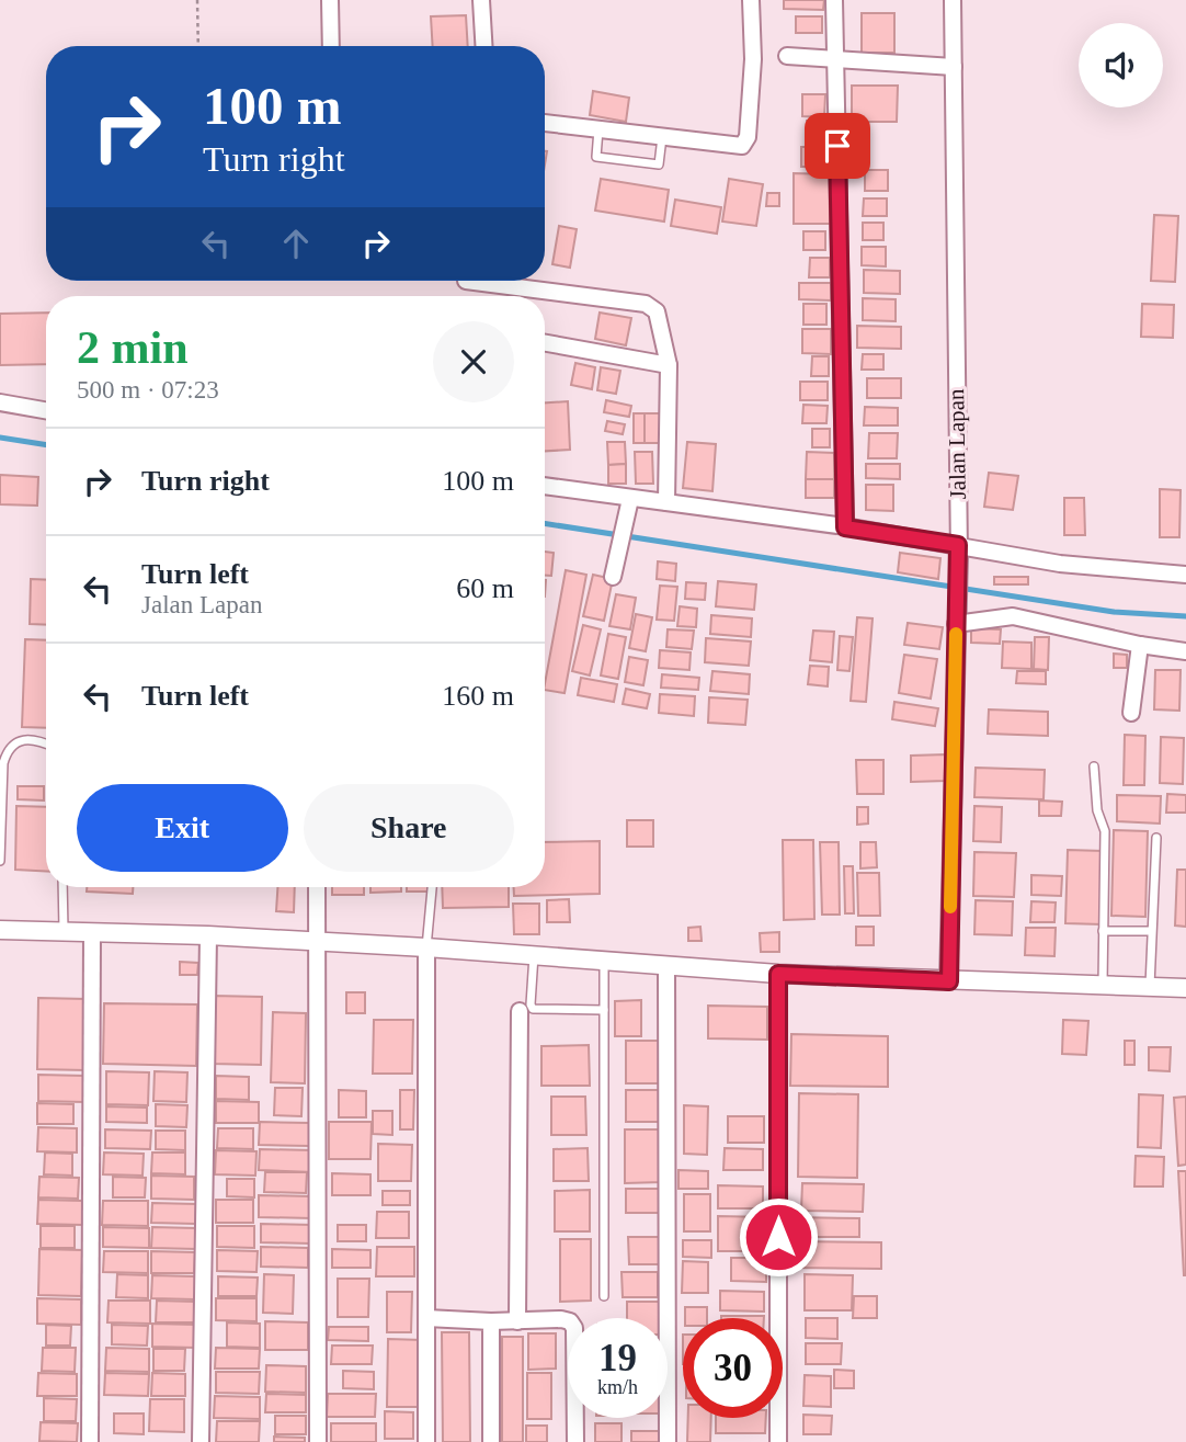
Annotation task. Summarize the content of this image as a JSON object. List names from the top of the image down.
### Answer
{
  "streets": {
    "street": ["Jalan Lapan"]
  },
  "page": {
    "turn": ["100 m", "Turn right"],
    "heading": ["2 min", "500 m · 07:23"],
    "list": [
      {
        "name": "Turn right",
        "value": "100 m"
      },
      {
        "name": "Turn left",
        "note": "Jalan Lapan",
        "value": "60 m"
      },
      {
        "name": "Turn left",
        "value": "160 m"
      }
    ],
    "buttons": ["Exit", "Share"],
    "speed": "19 km/h",
    "limit": "30"
  }
}
